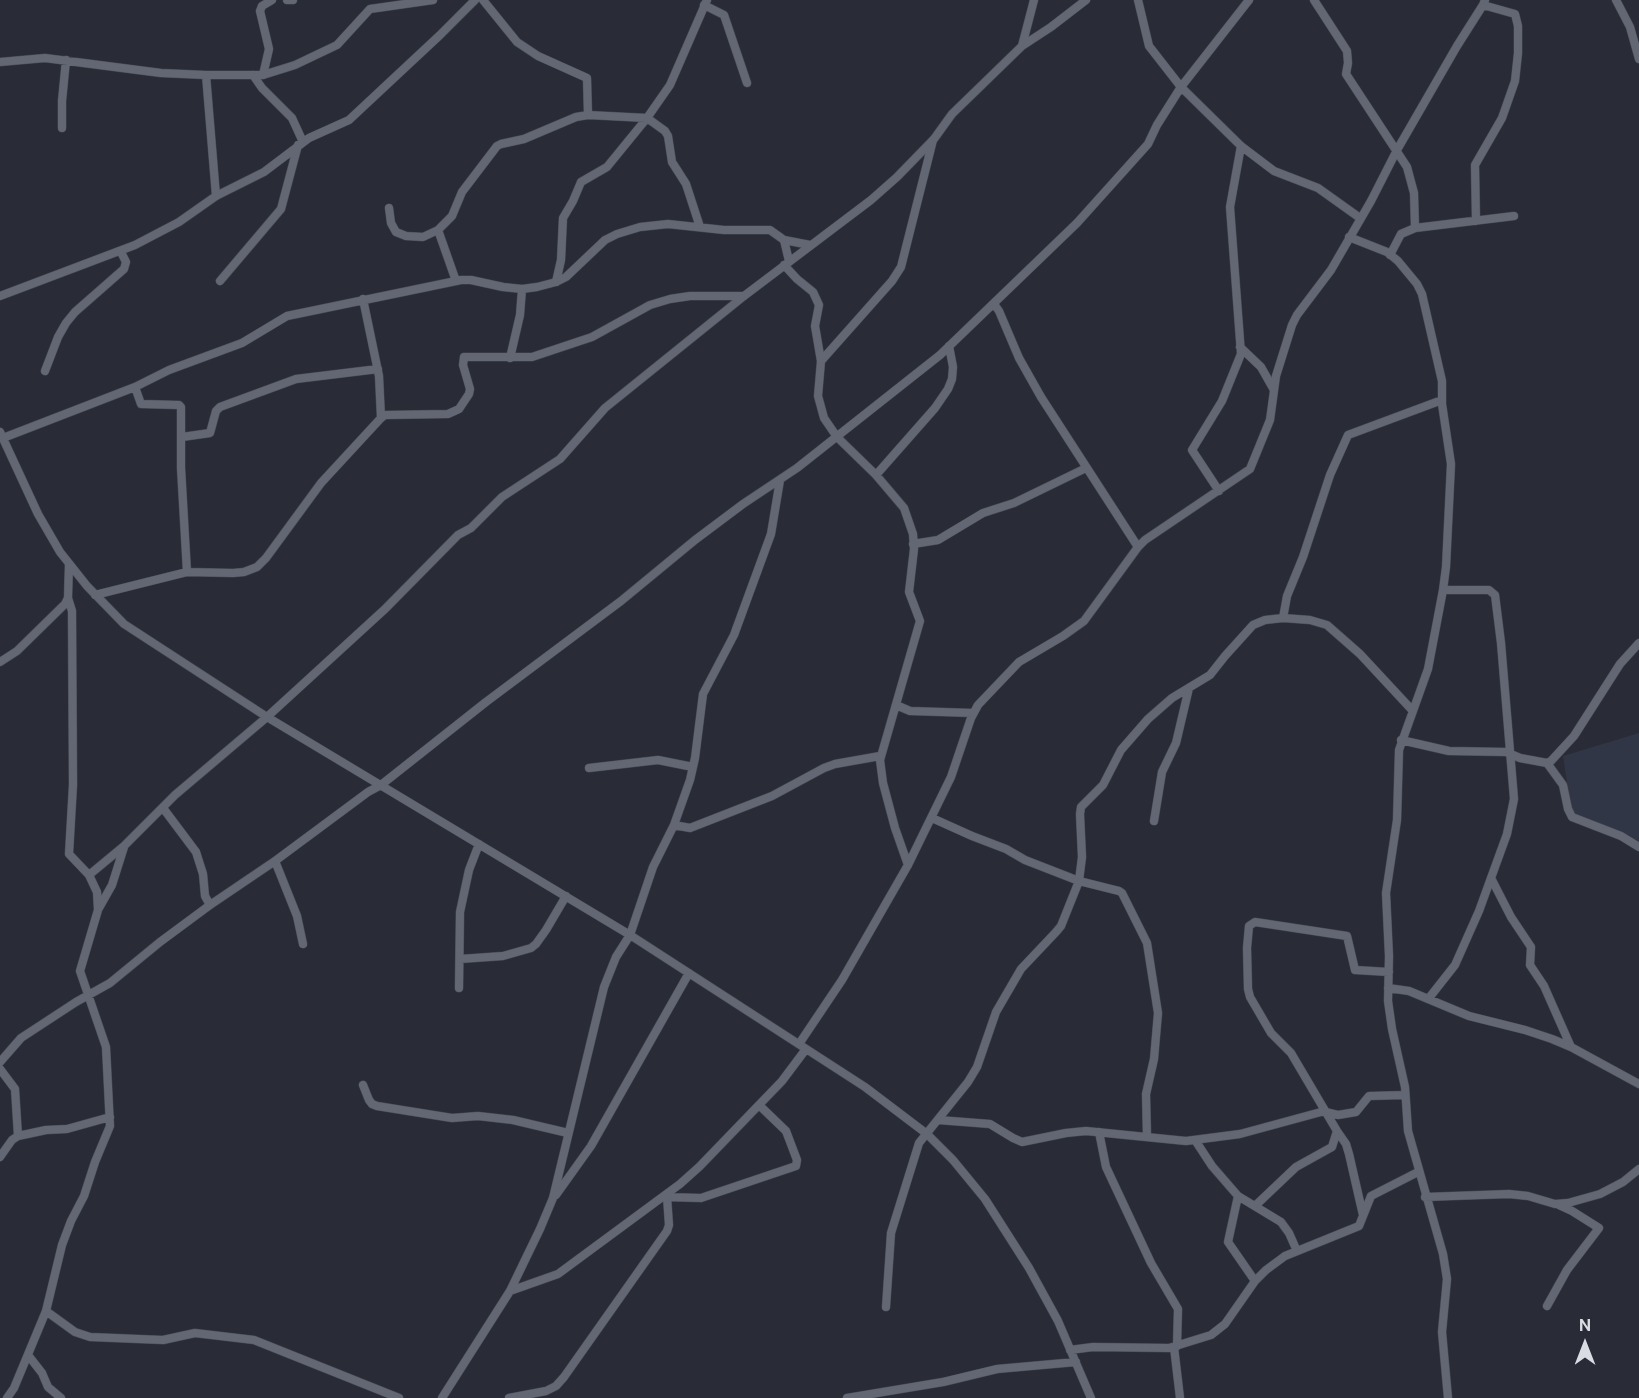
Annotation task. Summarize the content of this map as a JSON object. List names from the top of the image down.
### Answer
{
  "north": "top"
}
